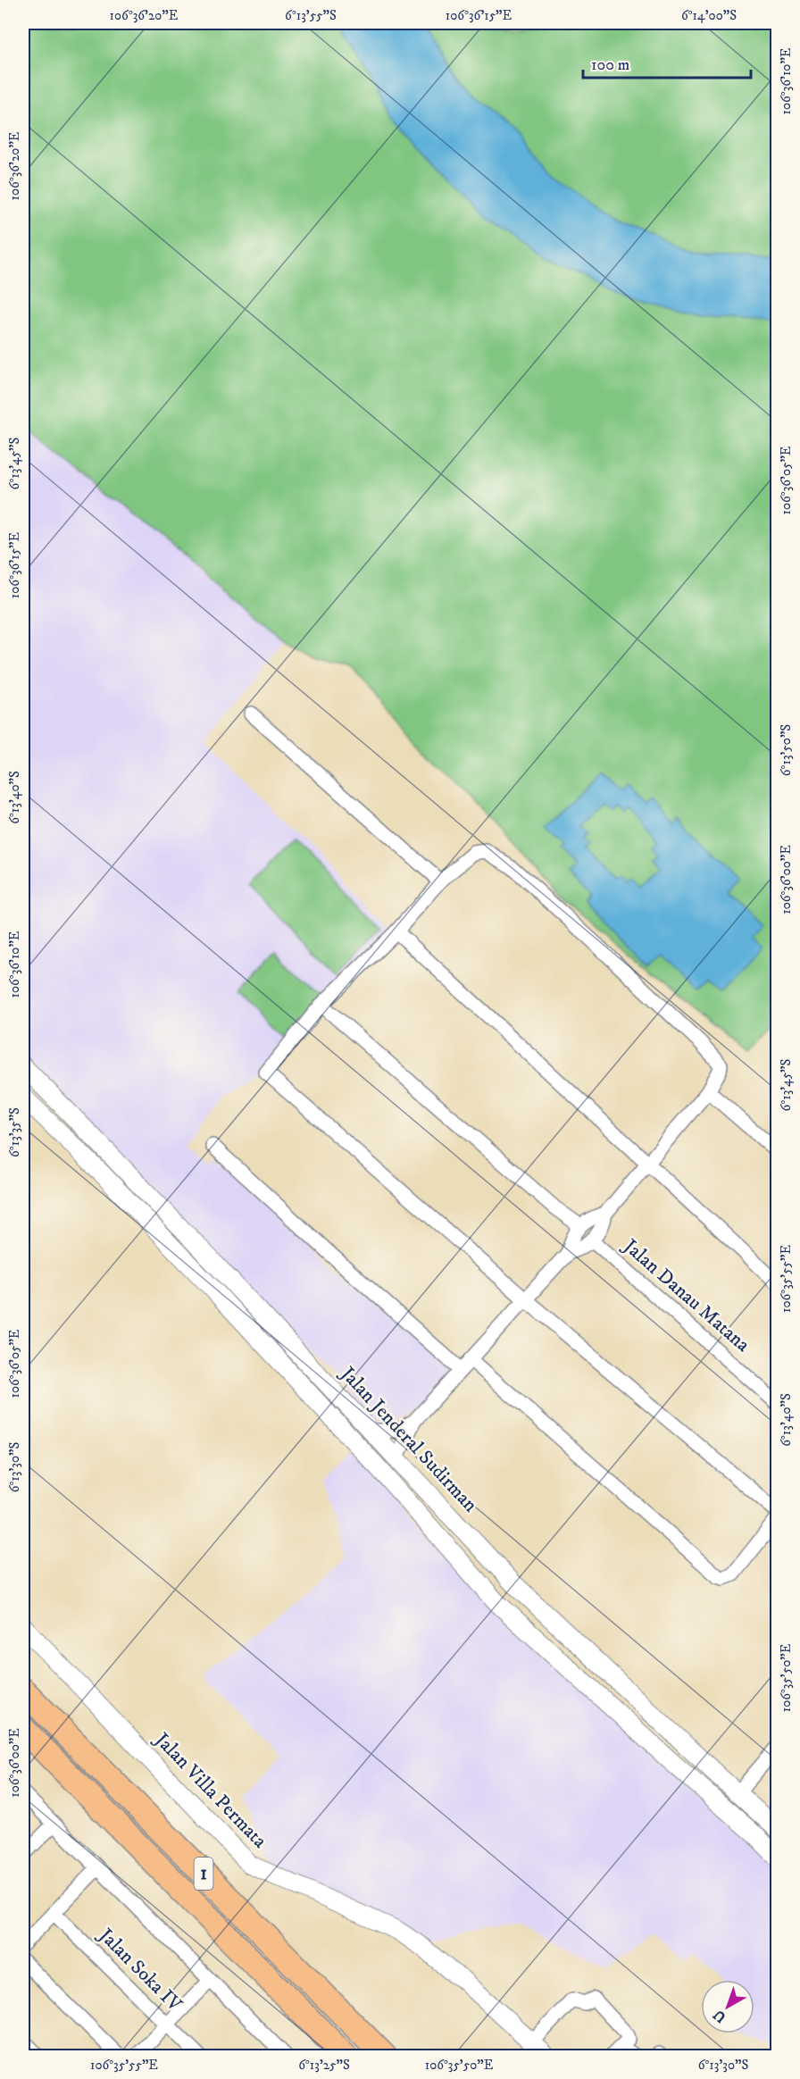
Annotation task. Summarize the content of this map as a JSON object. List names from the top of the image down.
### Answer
{
  "streets": {
    "highway": ["1"],
    "street": [
      "Jalan Danau Matana",
      "Jalan Jenderal Sudirman",
      "Jalan Villa Permata",
      "Jalan Soka IV"
    ]
  },
  "scale_bar": "100 m",
  "north": "bottom left",
  "coordinates": [
    "106°36'20\"E",
    "6°13'55\"S",
    "106°36'15\"E",
    "6°14'00\"S",
    "106°36'10\"E",
    "6°13'45\"S",
    "106°36'05\"E",
    "6°13'50\"S",
    "6°13'40\"S",
    "106°36'00\"E",
    "6°13'35\"S",
    "106°35'55\"E",
    "6°13'30\"S",
    "106°35'50\"E",
    "6°13'25\"S"
  ]
}
